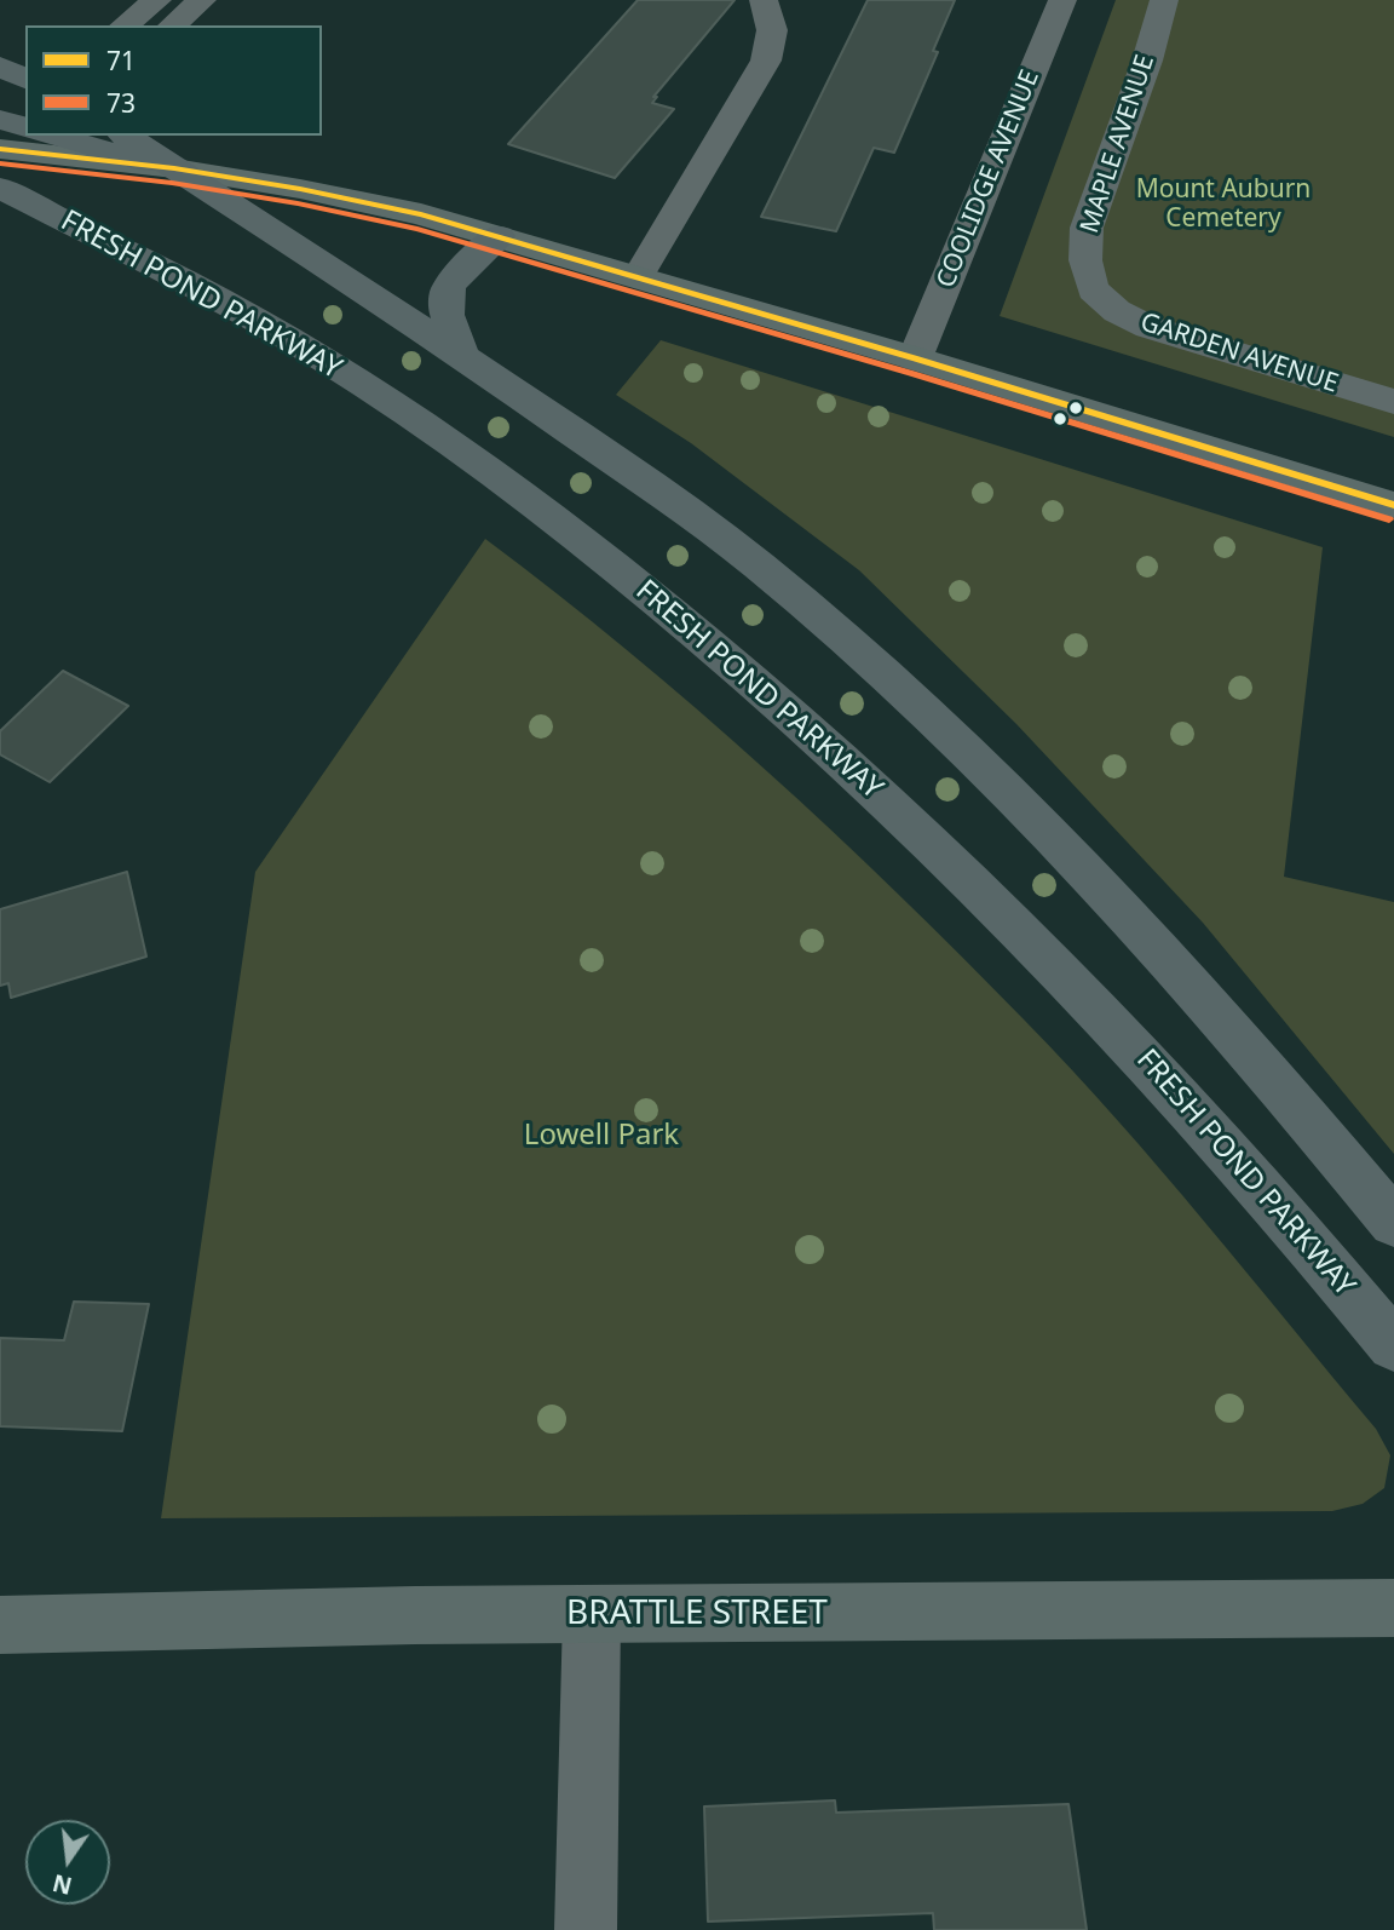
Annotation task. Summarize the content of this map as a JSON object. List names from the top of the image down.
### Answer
{
  "streets": {
    "highway": ["FRESH POND PARKWAY"],
    "main road": ["BRATTLE STREET"],
    "street": ["MAPLE AVENUE", "COOLIDGE AVENUE", "GARDEN AVENUE"]
  },
  "crossings": [
    ["MAPLE AVENUE", "GARDEN AVENUE"]
  ],
  "parks": ["Mount Auburn Cemetery", "Lowell Park"],
  "lines": ["transit line 71", "transit line 73"],
  "legend": ["71", "73"],
  "north": "bottom"
}
